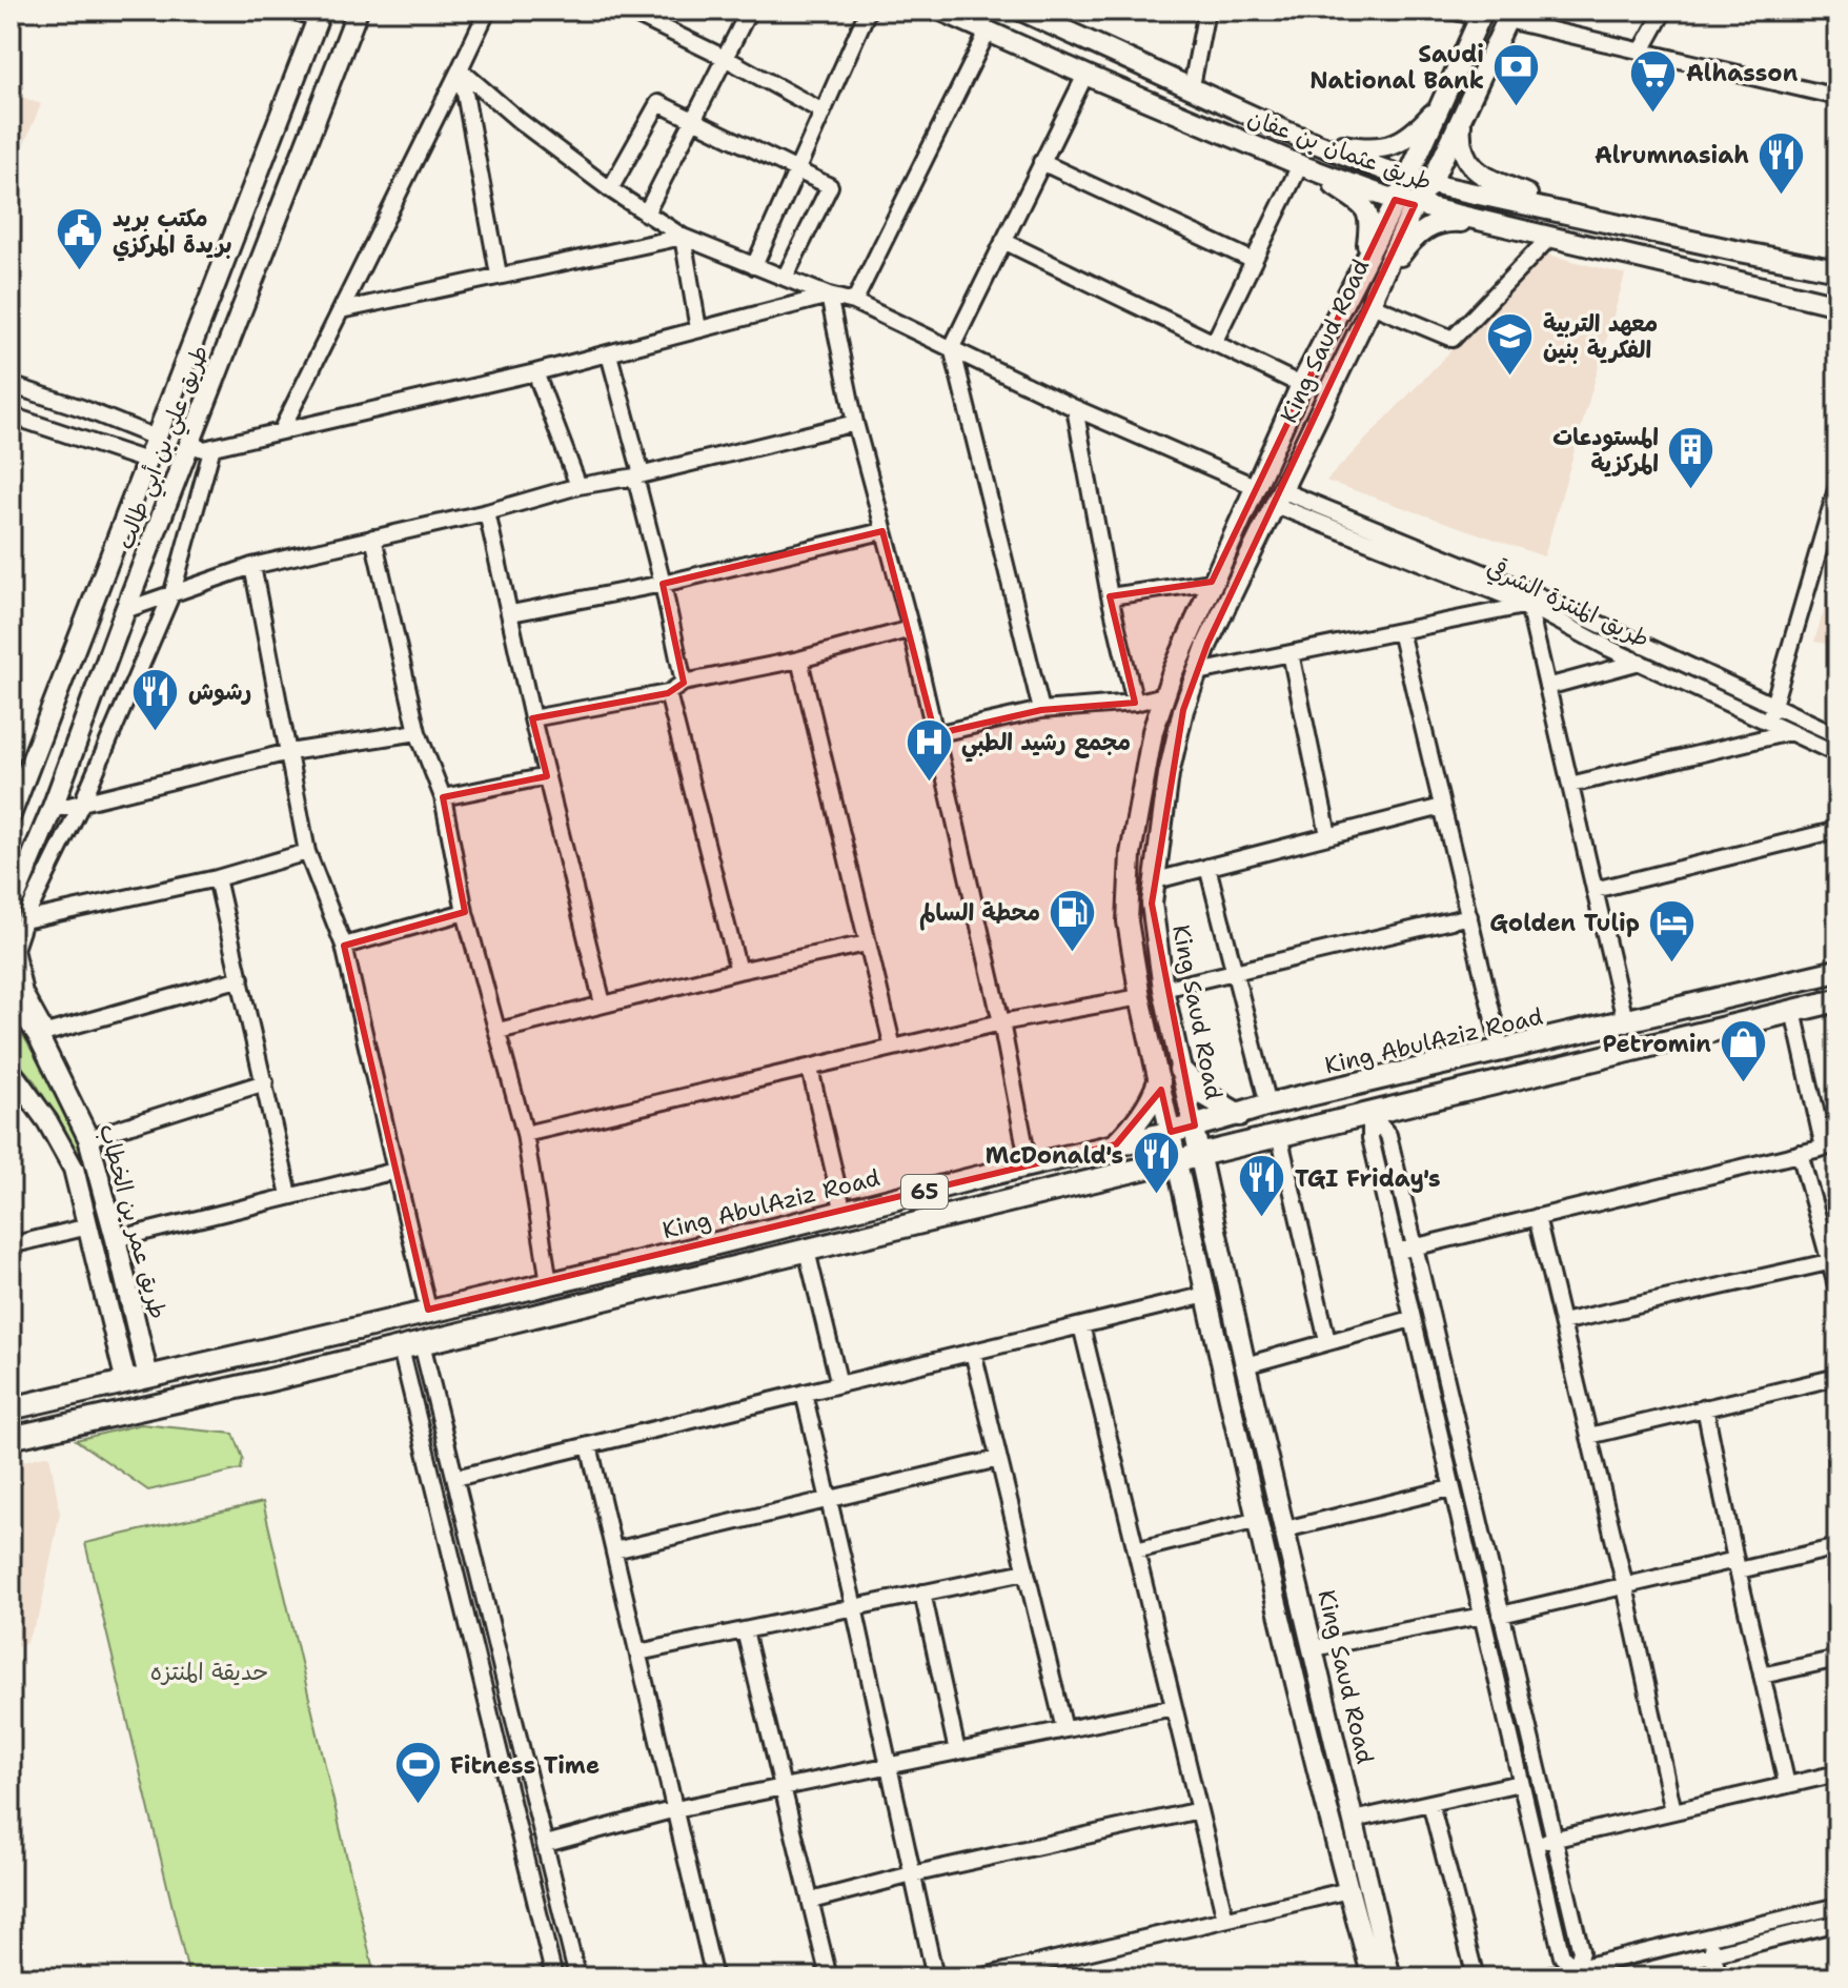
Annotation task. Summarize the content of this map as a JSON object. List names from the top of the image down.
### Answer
{
  "streets": {
    "highway": ["King AbulAziz Road", "65"],
    "main road": [
      "طريق عثمان بن عفان",
      "King Saud Road",
      "طريق علي بن أبي طالب",
      "طريق عمر بن الخطاب"
    ],
    "street": ["طريق المنتزة الشرقي"]
  },
  "crossings": [
    ["طريق عثمان بن عفان", "King Saud Road"],
    ["King Saud Road", "طريق المنتزة الشرقي"],
    ["King Saud Road", "King AbulAziz Road"],
    ["King Saud Road", "65"],
    ["King AbulAziz Road", "طريق عمر بن الخطاب"]
  ],
  "parks": ["حديقة المنتزه"],
  "places": {
    "bank": ["Saudi National Bank"],
    "supermarket": ["Alhasson"],
    "restaurant": [
      "Alrumnasiah",
      "رشوش",
      "McDonald's",
      "TGI Friday's"
    ],
    "public building": ["مكتب بريد بريدة المركزي"],
    "school or university": ["معهد التربية الفكرية بنين"],
    "building": ["المستودعات المركزية"],
    "hospital": ["مجمع رشيد الطبي"],
    "fuel station": ["محطة السالم"],
    "hotel": ["Golden Tulip"],
    "shop": ["Petromin"],
    "sports": ["Fitness Time"]
  }
}
